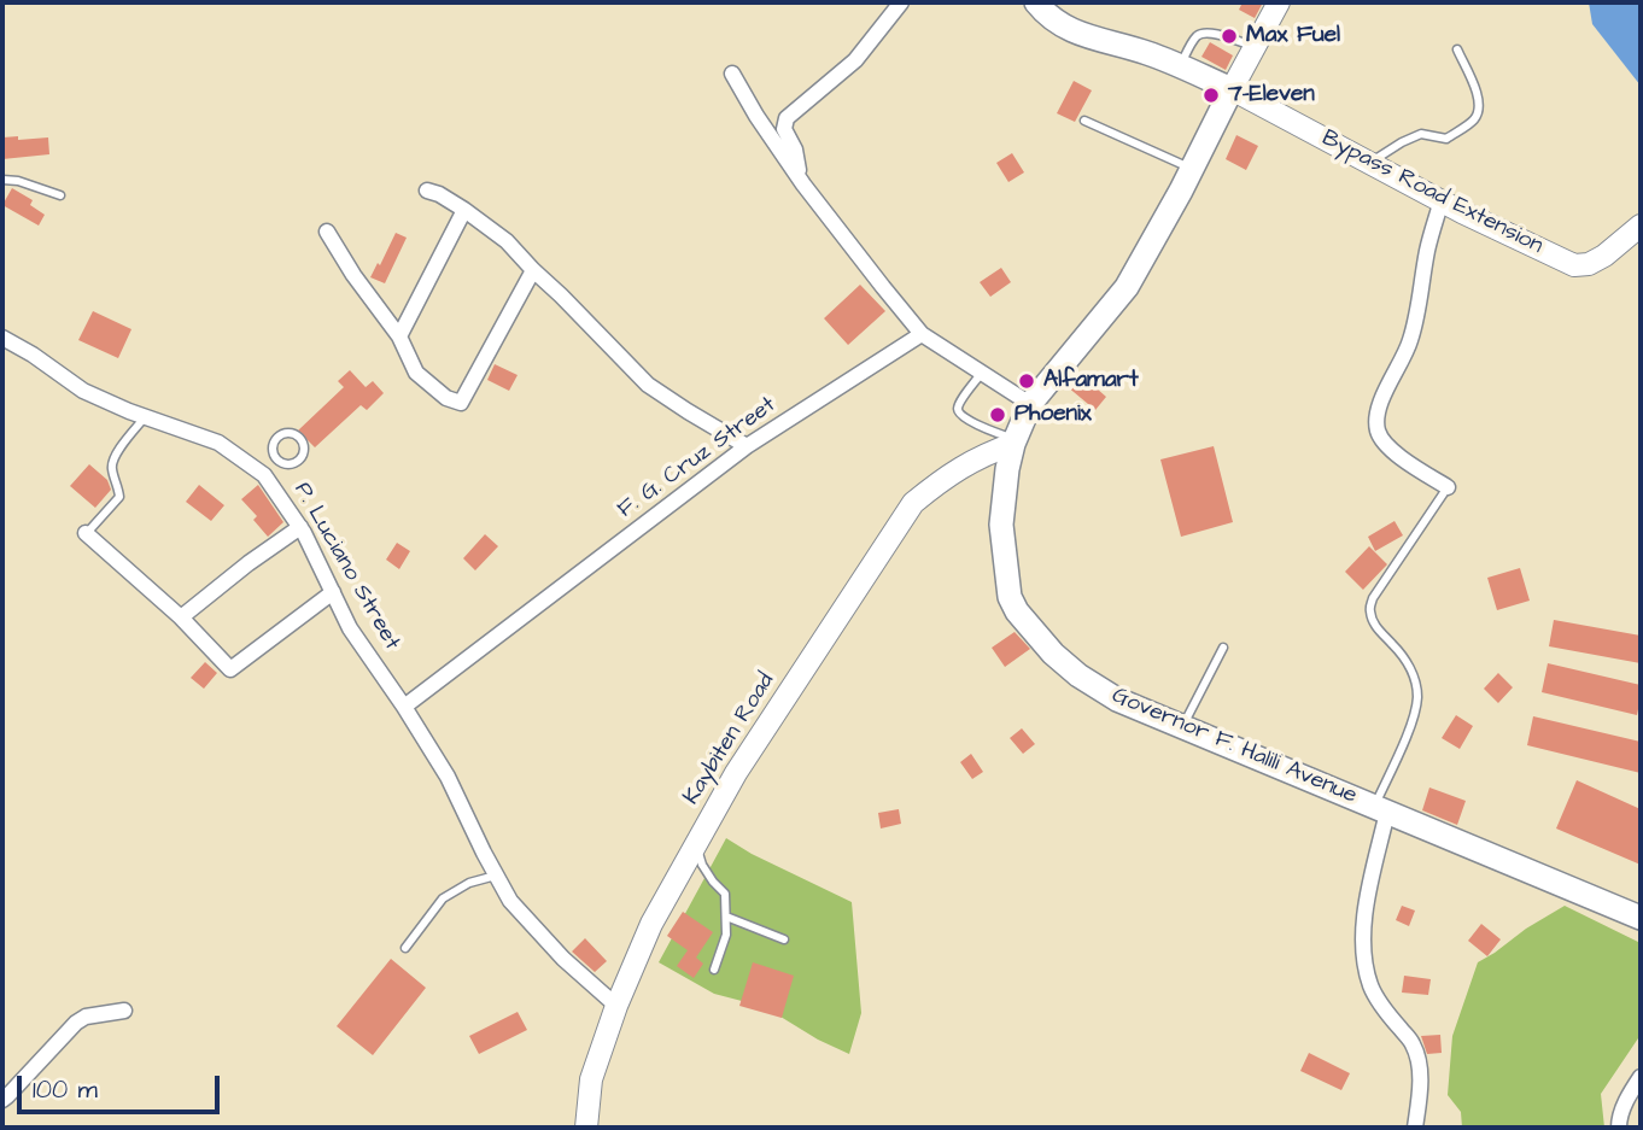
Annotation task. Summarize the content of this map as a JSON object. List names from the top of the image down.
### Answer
{
  "streets": {
    "main road": ["Bypass Road Extension", "Governor F. Halili Avenue"],
    "street": ["F. G. Cruz Street", "P. Luciano Street", "Kaybiten Road"]
  },
  "crossings": [
    ["Bypass Road Extension", "Governor F. Halili Avenue"],
    ["F. G. Cruz Street", "P. Luciano Street"],
    ["P. Luciano Street", "Kaybiten Road"],
    ["Kaybiten Road", "Governor F. Halili Avenue"]
  ],
  "places": [
    "Max Fuel",
    "7-Eleven",
    "Alfamart",
    "Phoenix"
  ],
  "scale_bar": "100 m"
}
